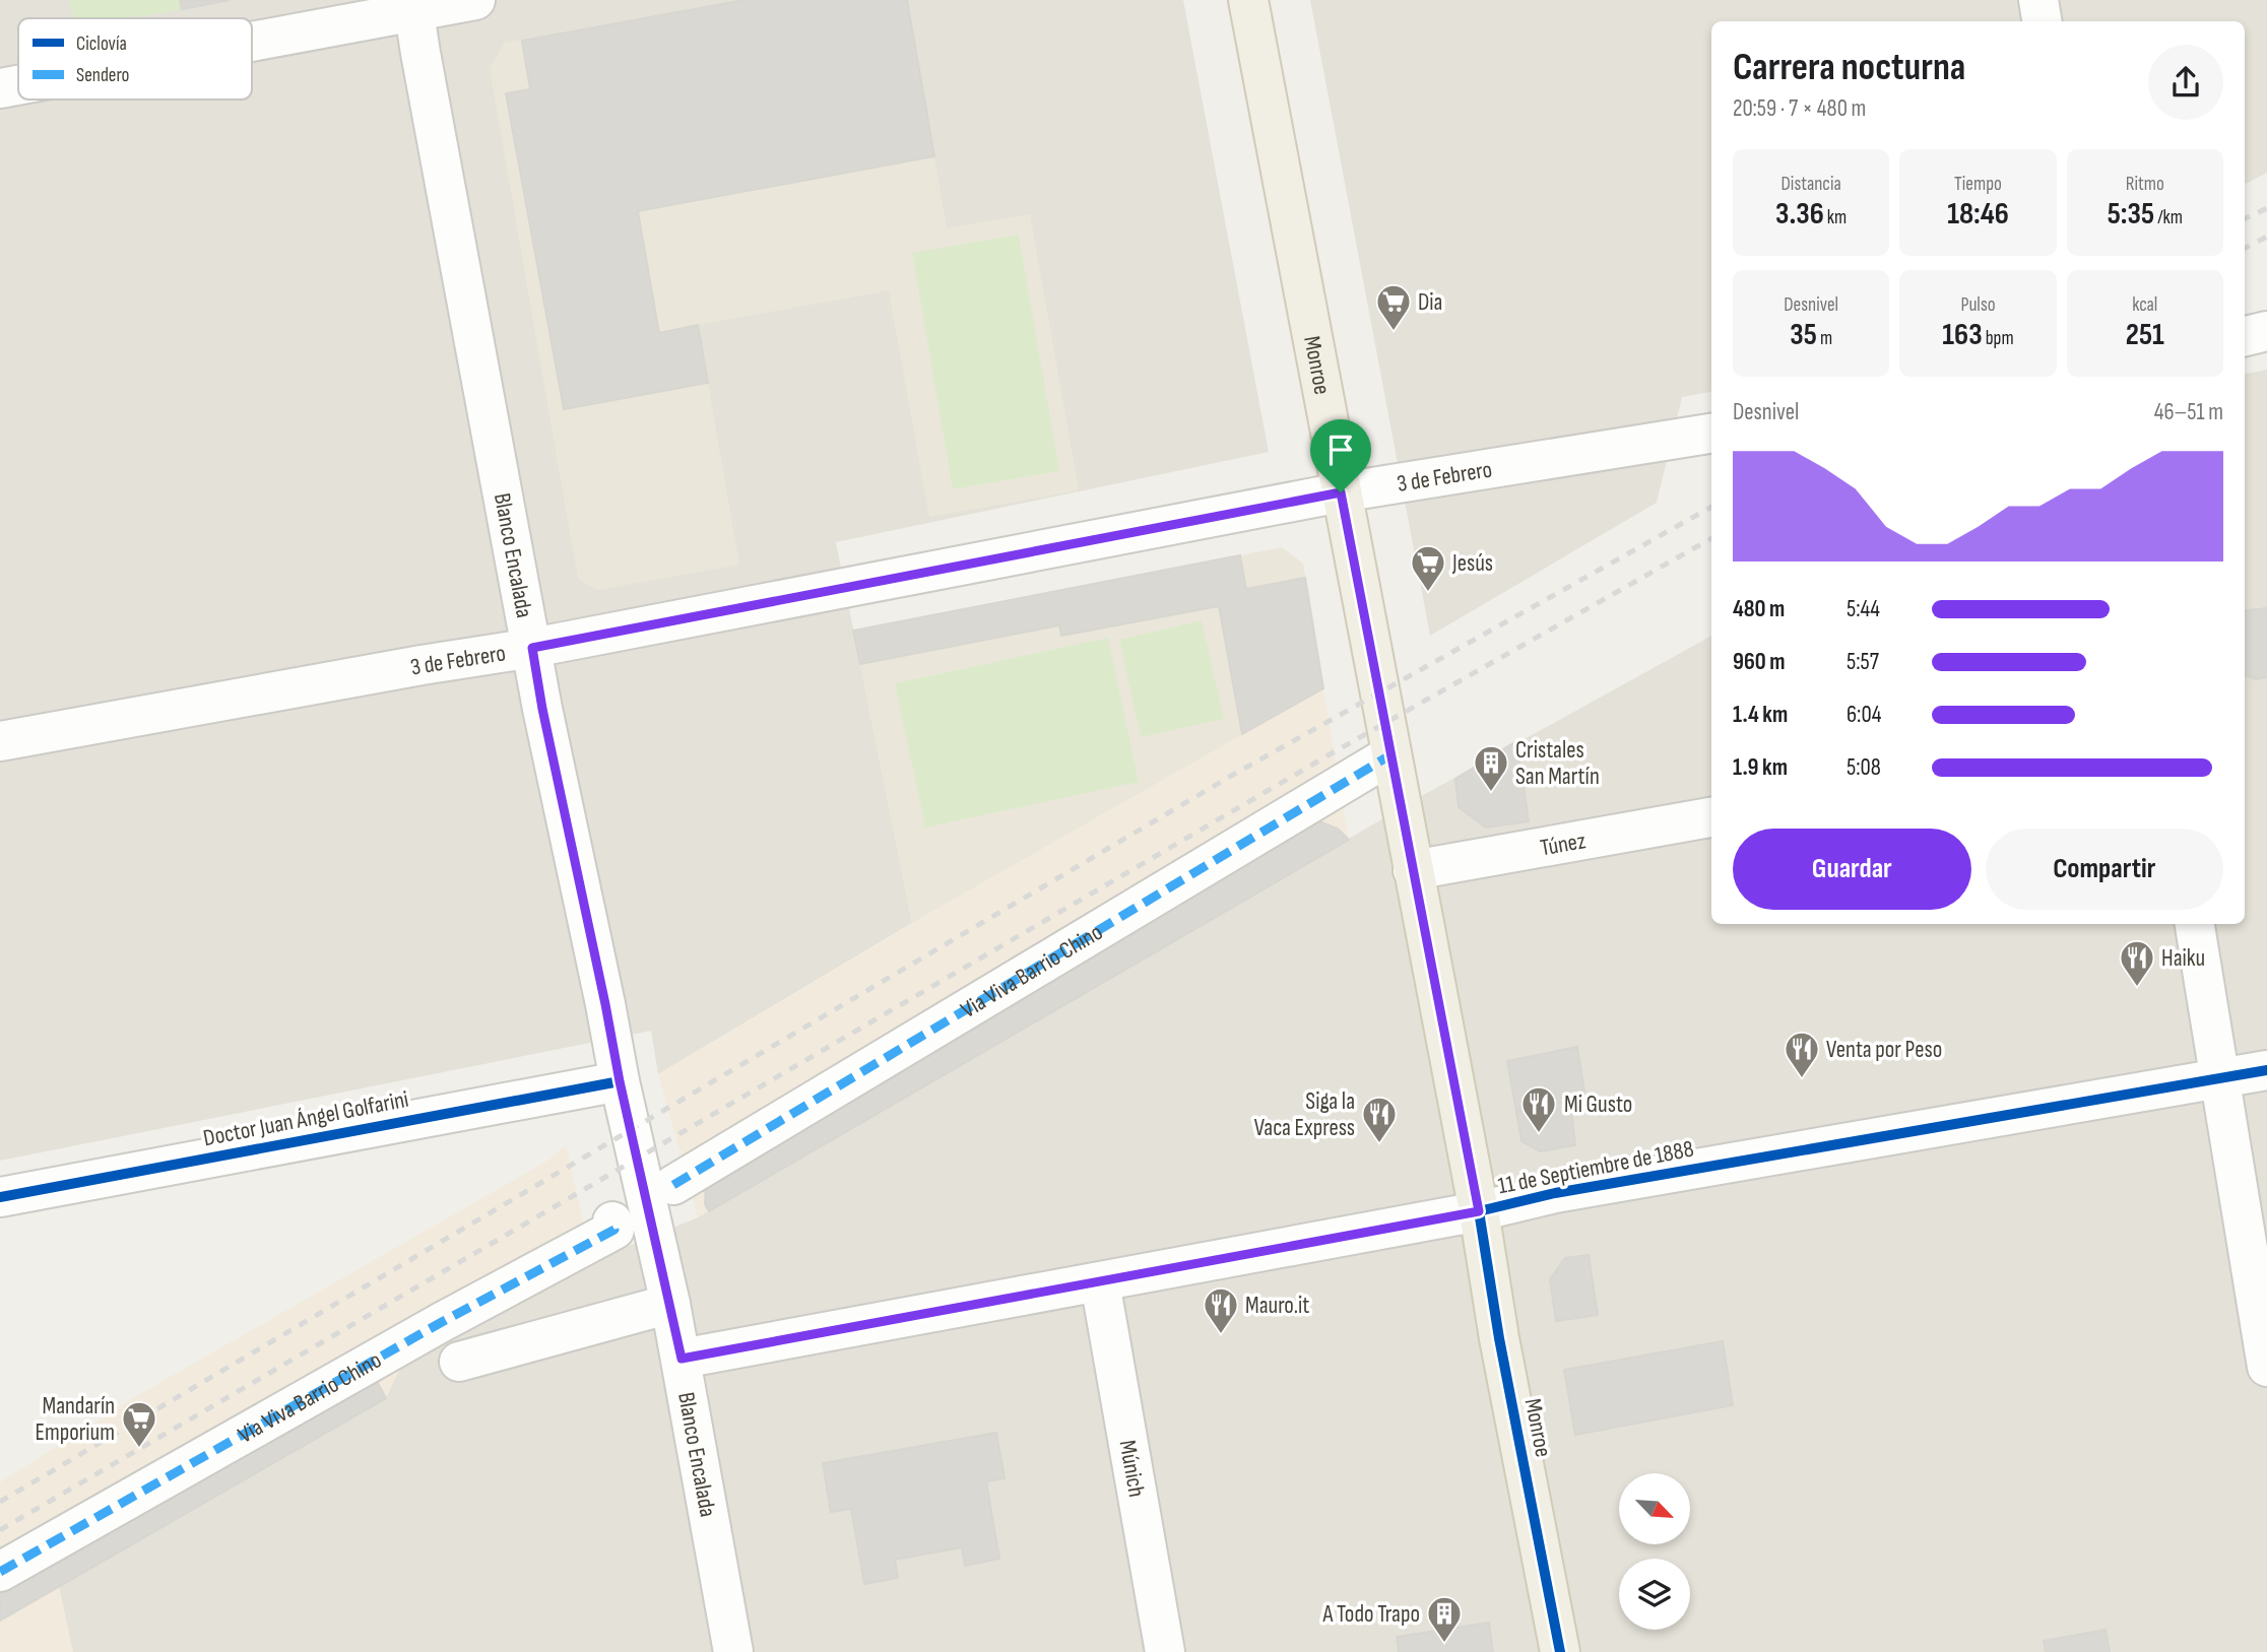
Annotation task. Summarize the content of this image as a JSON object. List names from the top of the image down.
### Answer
{
  "streets": {
    "main road": ["Monroe"],
    "street": [
      "3 de Febrero",
      "Blanco Encalada",
      "Túnez",
      "Via Viva Barrio Chino",
      "Doctor Juan Ángel Golfarini",
      "11 de Septiembre de 1888",
      "Múnich"
    ]
  },
  "crossings": [
    ["Monroe", "3 de Febrero"],
    ["Monroe", "Túnez"],
    ["Monroe", "Via Viva Barrio Chino"],
    ["Monroe", "11 de Septiembre de 1888"],
    ["3 de Febrero", "Blanco Encalada"],
    ["Blanco Encalada", "Doctor Juan Ángel Golfarini"],
    ["Blanco Encalada", "11 de Septiembre de 1888"],
    ["11 de Septiembre de 1888", "Múnich"]
  ],
  "places": {
    "supermarket": ["Dia", "Jesús", "Mandarín Emporium"],
    "building": ["Cristales San Martín", "A Todo Trapo"],
    "restaurant": [
      "Haiku",
      "Venta por Peso",
      "Mi Gusto",
      "Siga la Vaca Express",
      "Mauro.it"
    ]
  },
  "legend": ["Ciclovía", "Sendero"],
  "north": "bottom right",
  "page": {
    "heading": ["Carrera nocturna", "20:59 · 7 × 480 m"],
    "stats": [
      ["Distancia", "3.36 km"],
      ["Tiempo", "18:46"],
      ["Ritmo", "5:35 /km"],
      ["Desnivel", "35 m"],
      ["Pulso", "163 bpm"],
      ["kcal", "251"]
    ],
    "chart": ["Desnivel", "46–51 m"],
    "list": [
      {
        "name": "480 m",
        "note": "5:44"
      },
      {
        "name": "960 m",
        "note": "5:57"
      },
      {
        "name": "1.4 km",
        "note": "6:04"
      },
      {
        "name": "1.9 km",
        "note": "5:08"
      }
    ],
    "buttons": ["Guardar", "Compartir"]
  }
}
